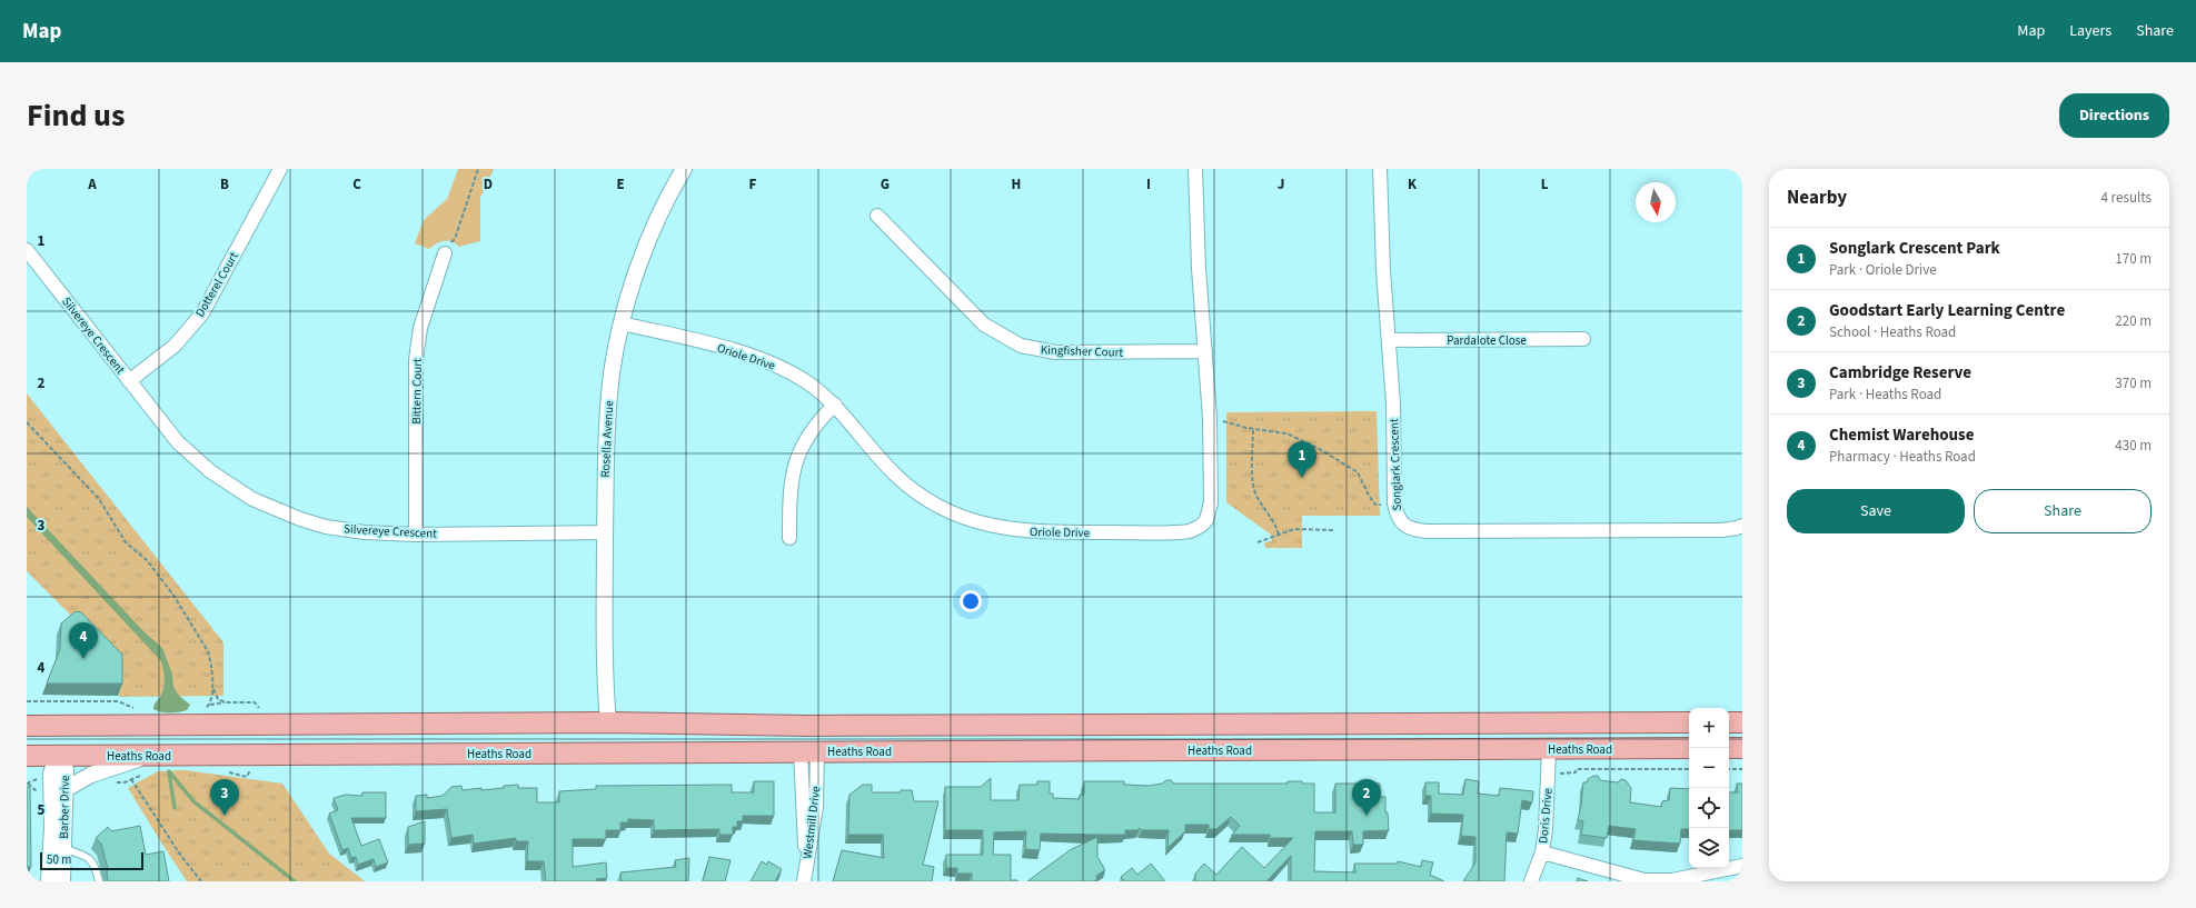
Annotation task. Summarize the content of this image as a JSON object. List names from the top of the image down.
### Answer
{
  "streets": {
    "main road": ["Heaths Road"],
    "street": [
      "Dotterel Court",
      "Silvereye Crescent",
      "Pardalote Close",
      "Kingfisher Court",
      "Oriole Drive",
      "Bittern Court",
      "Rosella Avenue",
      "Songlark Crescent",
      "Barber Drive",
      "Doris Drive",
      "Westmill Drive"
    ]
  },
  "crossings": [
    ["Dotterel Court", "Silvereye Crescent"],
    ["Silvereye Crescent", "Bittern Court"],
    ["Silvereye Crescent", "Rosella Avenue"],
    ["Pardalote Close", "Songlark Crescent"],
    ["Kingfisher Court", "Oriole Drive"],
    ["Oriole Drive", "Rosella Avenue"],
    ["Heaths Road", "Barber Drive"],
    ["Heaths Road", "Doris Drive"],
    ["Heaths Road", "Westmill Drive"]
  ],
  "scale_bar": "50 m",
  "north": "bottom",
  "page": {
    "header": "Map",
    "nav": ["Map", "Layers", "Share"],
    "title": "Find us",
    "buttons": [
      "Directions",
      ["Save", "Share"]
    ],
    "heading": ["Nearby", "4 results"],
    "list": [
      {
        "mark": "1",
        "name": "Songlark Crescent Park",
        "note": "Park · Oriole Drive",
        "value": "170 m"
      },
      {
        "mark": "2",
        "name": "Goodstart Early Learning Centre",
        "note": "School · Heaths Road",
        "value": "220 m"
      },
      {
        "mark": "3",
        "name": "Cambridge Reserve",
        "note": "Park · Heaths Road",
        "value": "370 m"
      },
      {
        "mark": "4",
        "name": "Chemist Warehouse",
        "note": "Pharmacy · Heaths Road",
        "value": "430 m"
      }
    ],
    "pins": [
      "1",
      "4",
      "2",
      "3"
    ],
    "map_buttons": ["+", "−"],
    "scale": "50 m"
  },
  "grid": {
    "columns": [
      "A",
      "B",
      "C",
      "D",
      "E",
      "F",
      "G",
      "H",
      "I",
      "J",
      "K",
      "L"
    ],
    "rows": [
      "1",
      "2",
      "3",
      "4",
      "5"
    ]
  }
}
